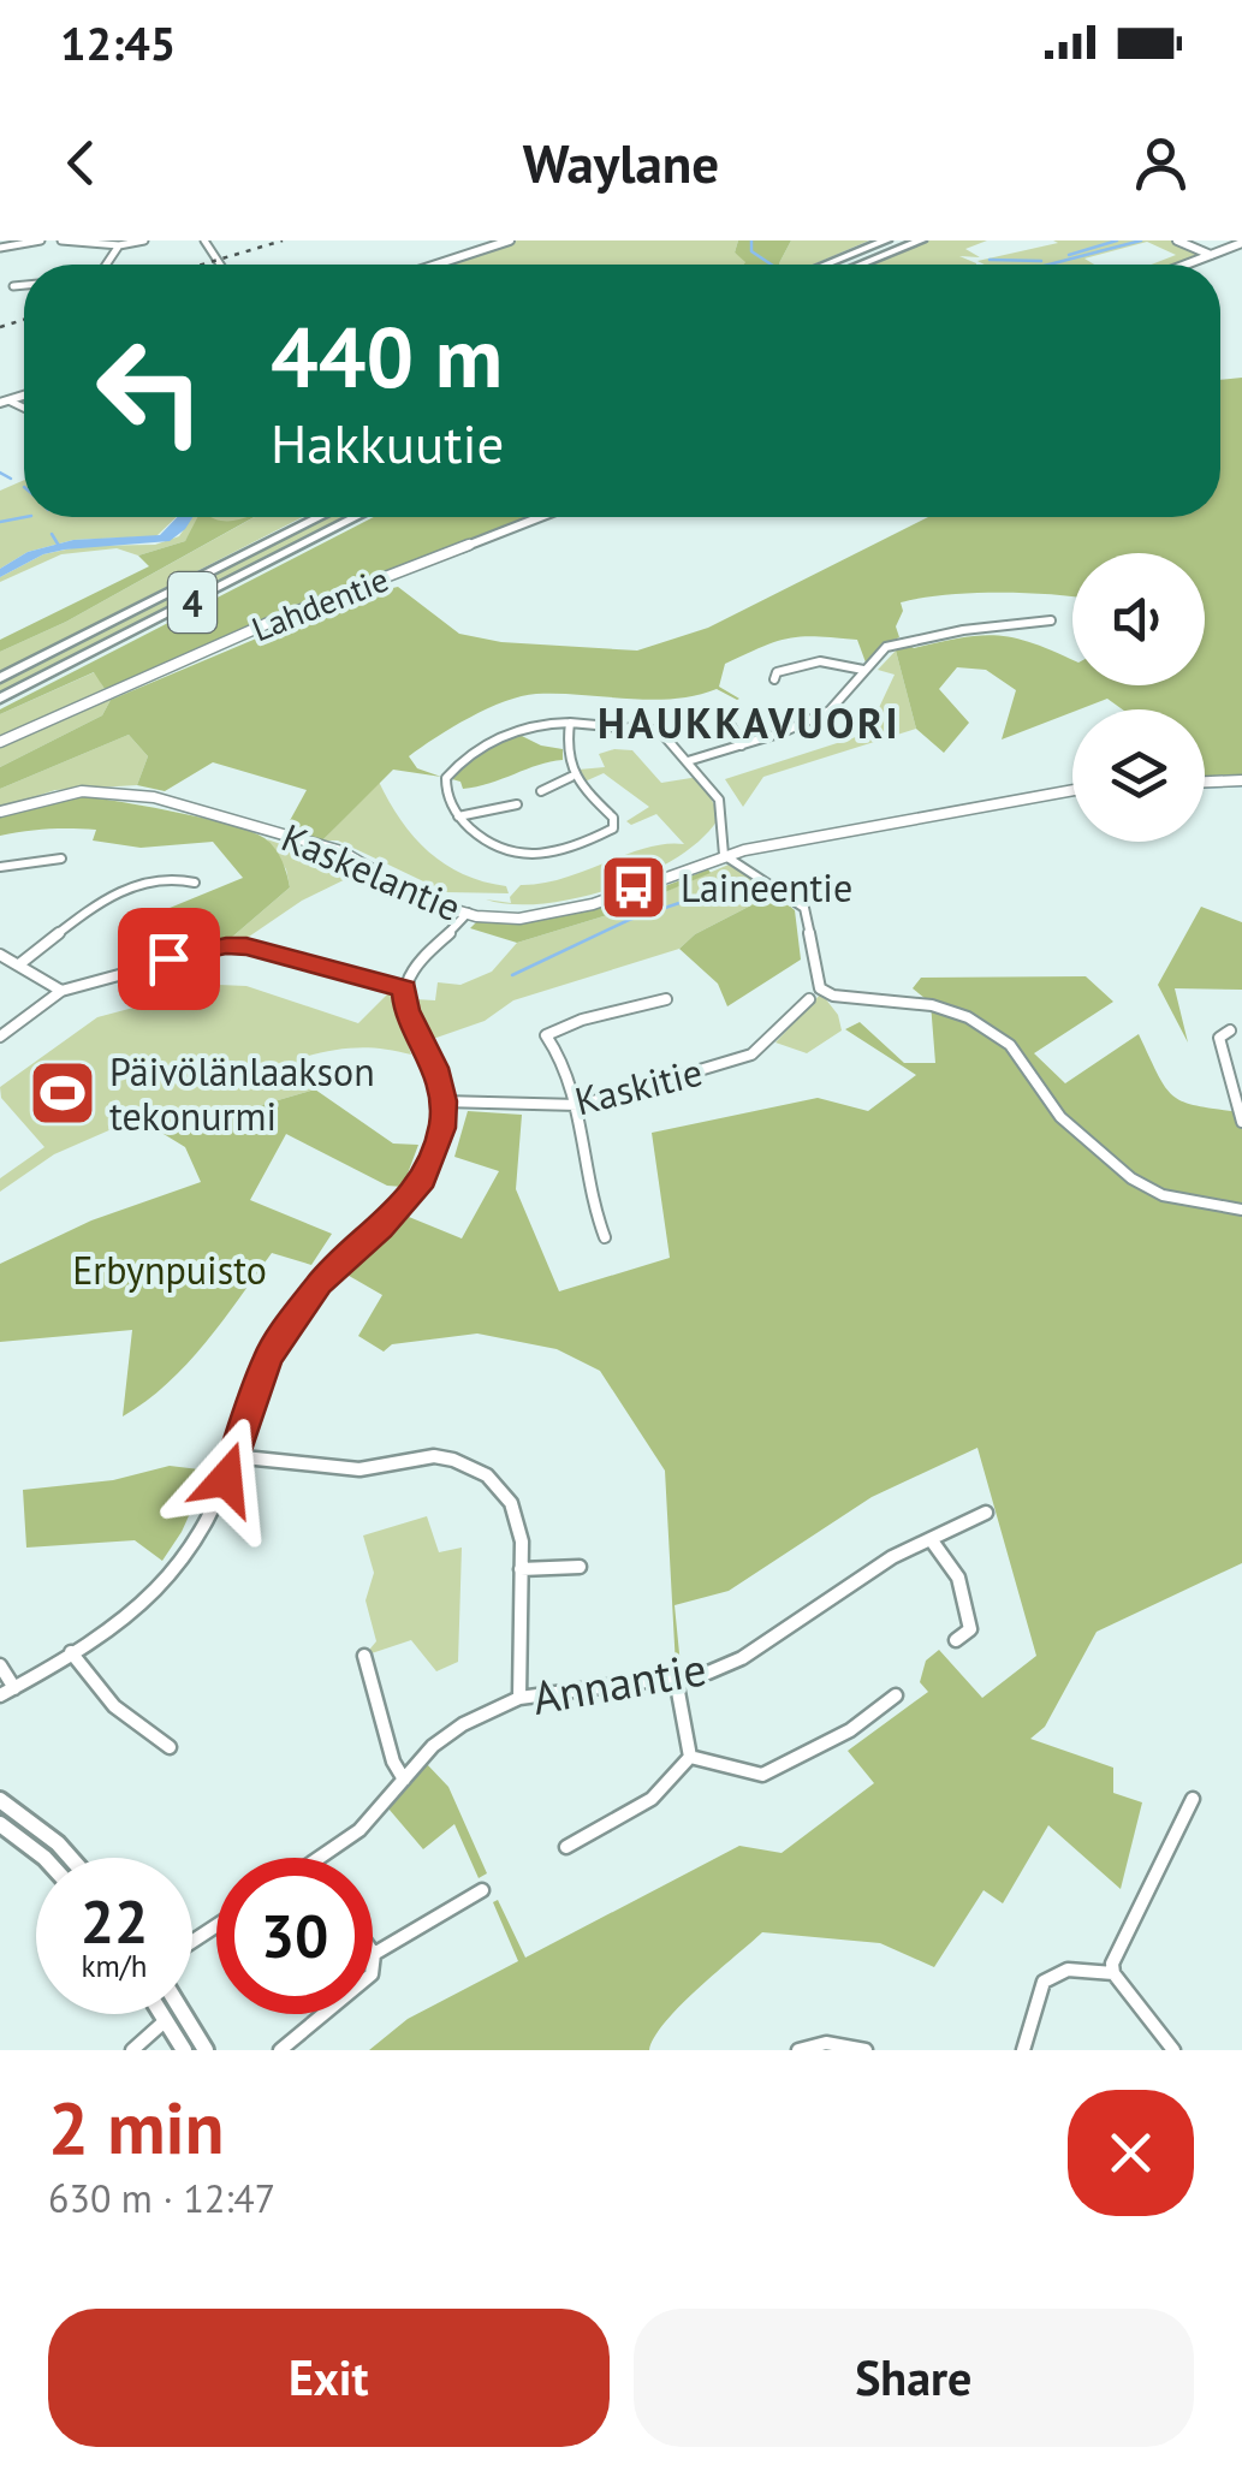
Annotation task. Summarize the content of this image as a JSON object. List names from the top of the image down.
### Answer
{
  "streets": {
    "highway": ["4"],
    "street": [
      "Lahdentie",
      "Kaskelantie",
      "Kaskitie",
      "Annantie"
    ]
  },
  "districts": ["HAUKKAVUORI"],
  "parks": ["Erbynpuisto"],
  "places": {
    "bus stop": ["Laineentie"],
    "sports": ["Päivölänlaakson tekonurmi"]
  },
  "page": {
    "status": "12:45",
    "header": "Waylane",
    "turn": ["440 m", "Hakkuutie"],
    "speed": "22 km/h",
    "limit": "30",
    "heading": ["2 min", "630 m · 12:47"],
    "buttons": ["Exit", "Share"]
  }
}
